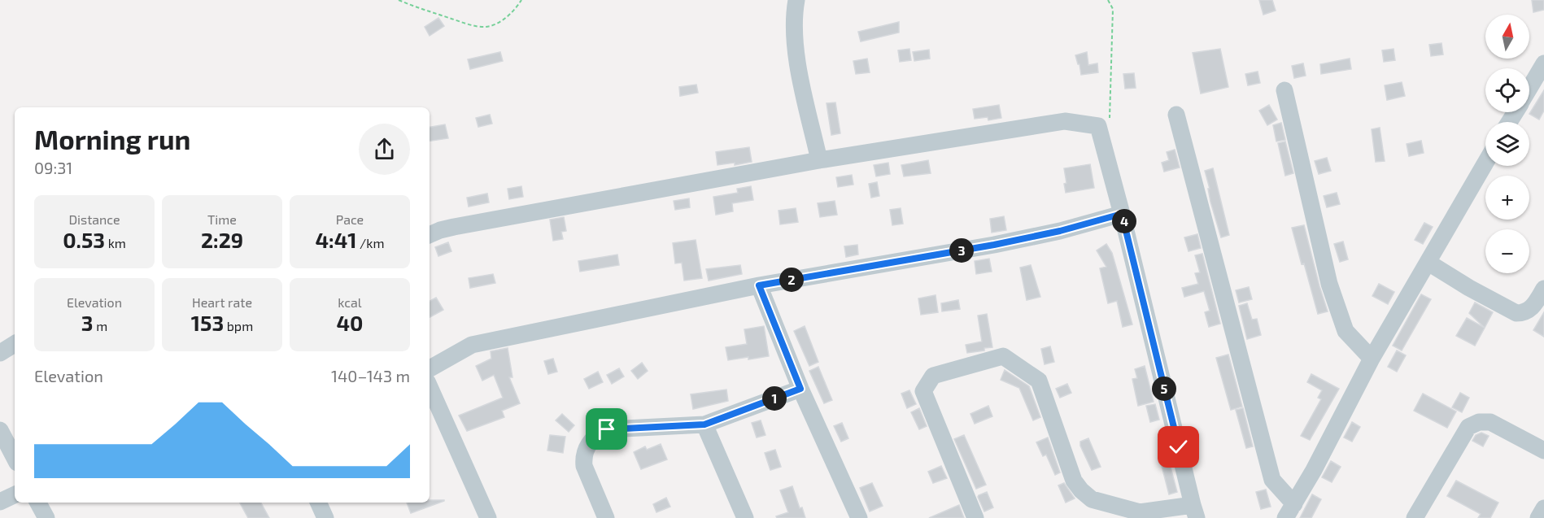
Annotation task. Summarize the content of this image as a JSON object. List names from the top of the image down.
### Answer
{
  "north": "top",
  "page": {
    "map_buttons": ["+", "−"],
    "heading": ["Morning run", "09:31"],
    "stats": [
      ["Distance", "0.53 km"],
      ["Time", "2:29"],
      ["Pace", "4:41 /km"],
      ["Elevation", "3 m"],
      ["Heart rate", "153 bpm"],
      ["kcal", "40"]
    ],
    "pins": [
      "4",
      "3",
      "2",
      "5",
      "1"
    ],
    "chart": ["Elevation", "140–143 m"]
  }
}
